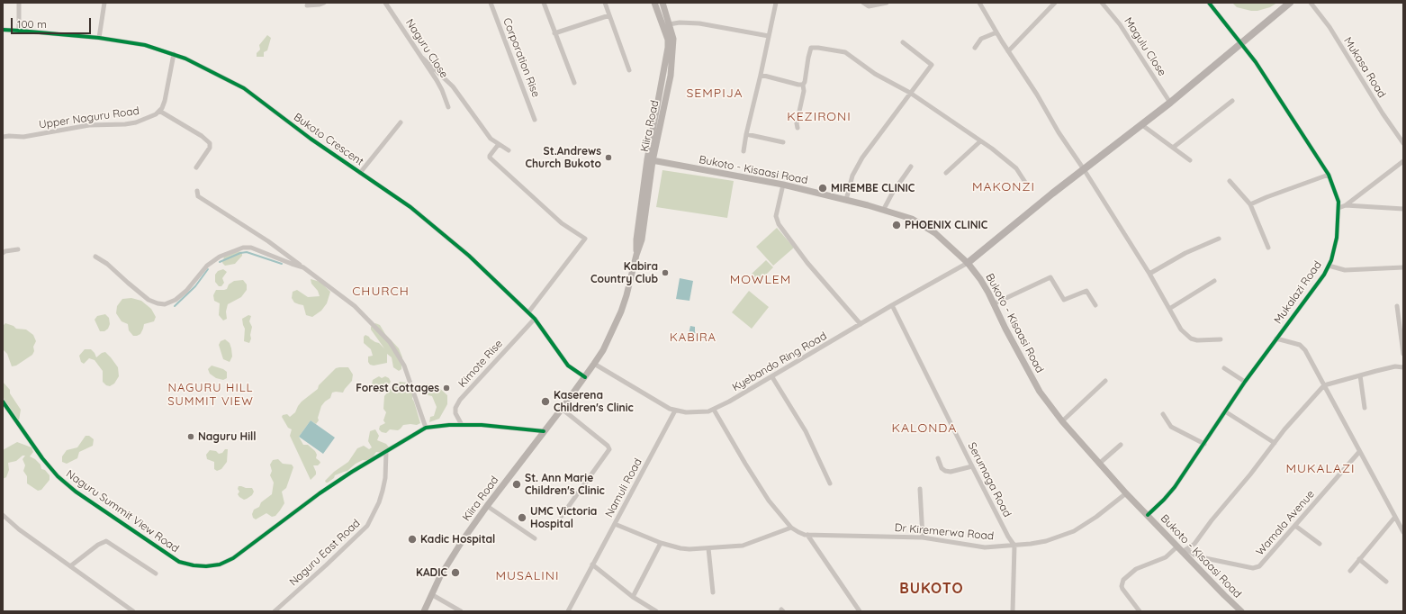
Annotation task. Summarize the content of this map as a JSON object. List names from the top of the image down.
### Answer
{
  "streets": {
    "main road": ["Kiira Road", "Bukoto - Kisaasi Road"],
    "street": [
      "Magulu Close",
      "Naguru Close",
      "Corporation Rise",
      "Mukasa Road",
      "Upper Naguru Road",
      "Bukoto Crescent",
      "Mukalazi Road",
      "Kyebando Ring Road",
      "Kimote Rise",
      "Serumaga Road",
      "Namuli Road",
      "Naguru Summit View Road",
      "Wamala Avenue",
      "Dr Kiremerwa Road",
      "Naguru East Road"
    ]
  },
  "crossings": [
    ["Kiira Road", "Bukoto Crescent"],
    ["Kiira Road", "Bukoto - Kisaasi Road"],
    ["Kiira Road", "Kyebando Ring Road"],
    ["Bukoto Crescent", "Kimote Rise"],
    ["Bukoto - Kisaasi Road", "Mukalazi Road"],
    ["Bukoto - Kisaasi Road", "Kyebando Ring Road"],
    ["Bukoto - Kisaasi Road", "Wamala Avenue"],
    ["Bukoto - Kisaasi Road", "Dr Kiremerwa Road"],
    ["Kyebando Ring Road", "Serumaga Road"],
    ["Kyebando Ring Road", "Namuli Road"],
    ["Serumaga Road", "Dr Kiremerwa Road"],
    ["Naguru Summit View Road", "Naguru East Road"]
  ],
  "districts": [
    "SEMPIJA",
    "KEZIRONI",
    "MAKONZI",
    "MOWLEM",
    "CHURCH",
    "KABIRA",
    "NAGURU HILL SUMMIT VIEW",
    "KALONDA",
    "MUKALAZI",
    "MUSALINI",
    "BUKOTO"
  ],
  "places": [
    "St.Andrews Church Bukoto",
    "MIREMBE CLINIC",
    "PHOENIX CLINIC",
    "Kabira Country Club",
    "Forest Cottages",
    "Kaserena Children's Clinic",
    "Naguru Hill",
    "St. Ann Marie Children's Clinic",
    "UMC Victoria Hospital",
    "Kadic Hospital",
    "KADIC"
  ],
  "scale_bar": "100 m"
}
